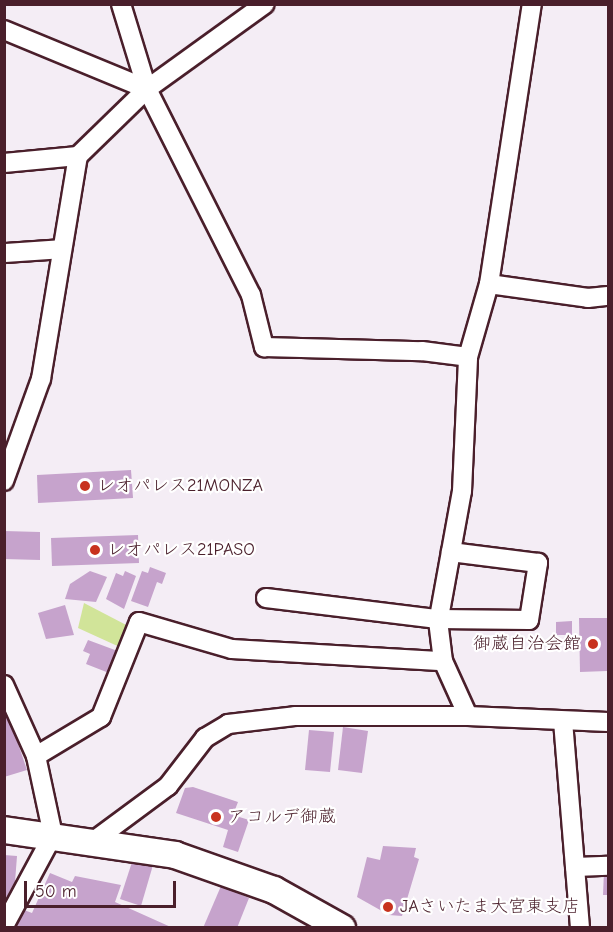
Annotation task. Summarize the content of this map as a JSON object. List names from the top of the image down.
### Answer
{
  "places": [
    "レオパレス21MONZA",
    "レオパレス21PASO",
    "御蔵自治会館",
    "アコルデ御蔵",
    "JAさいたま大宮東支店"
  ],
  "scale_bar": "50 m"
}
